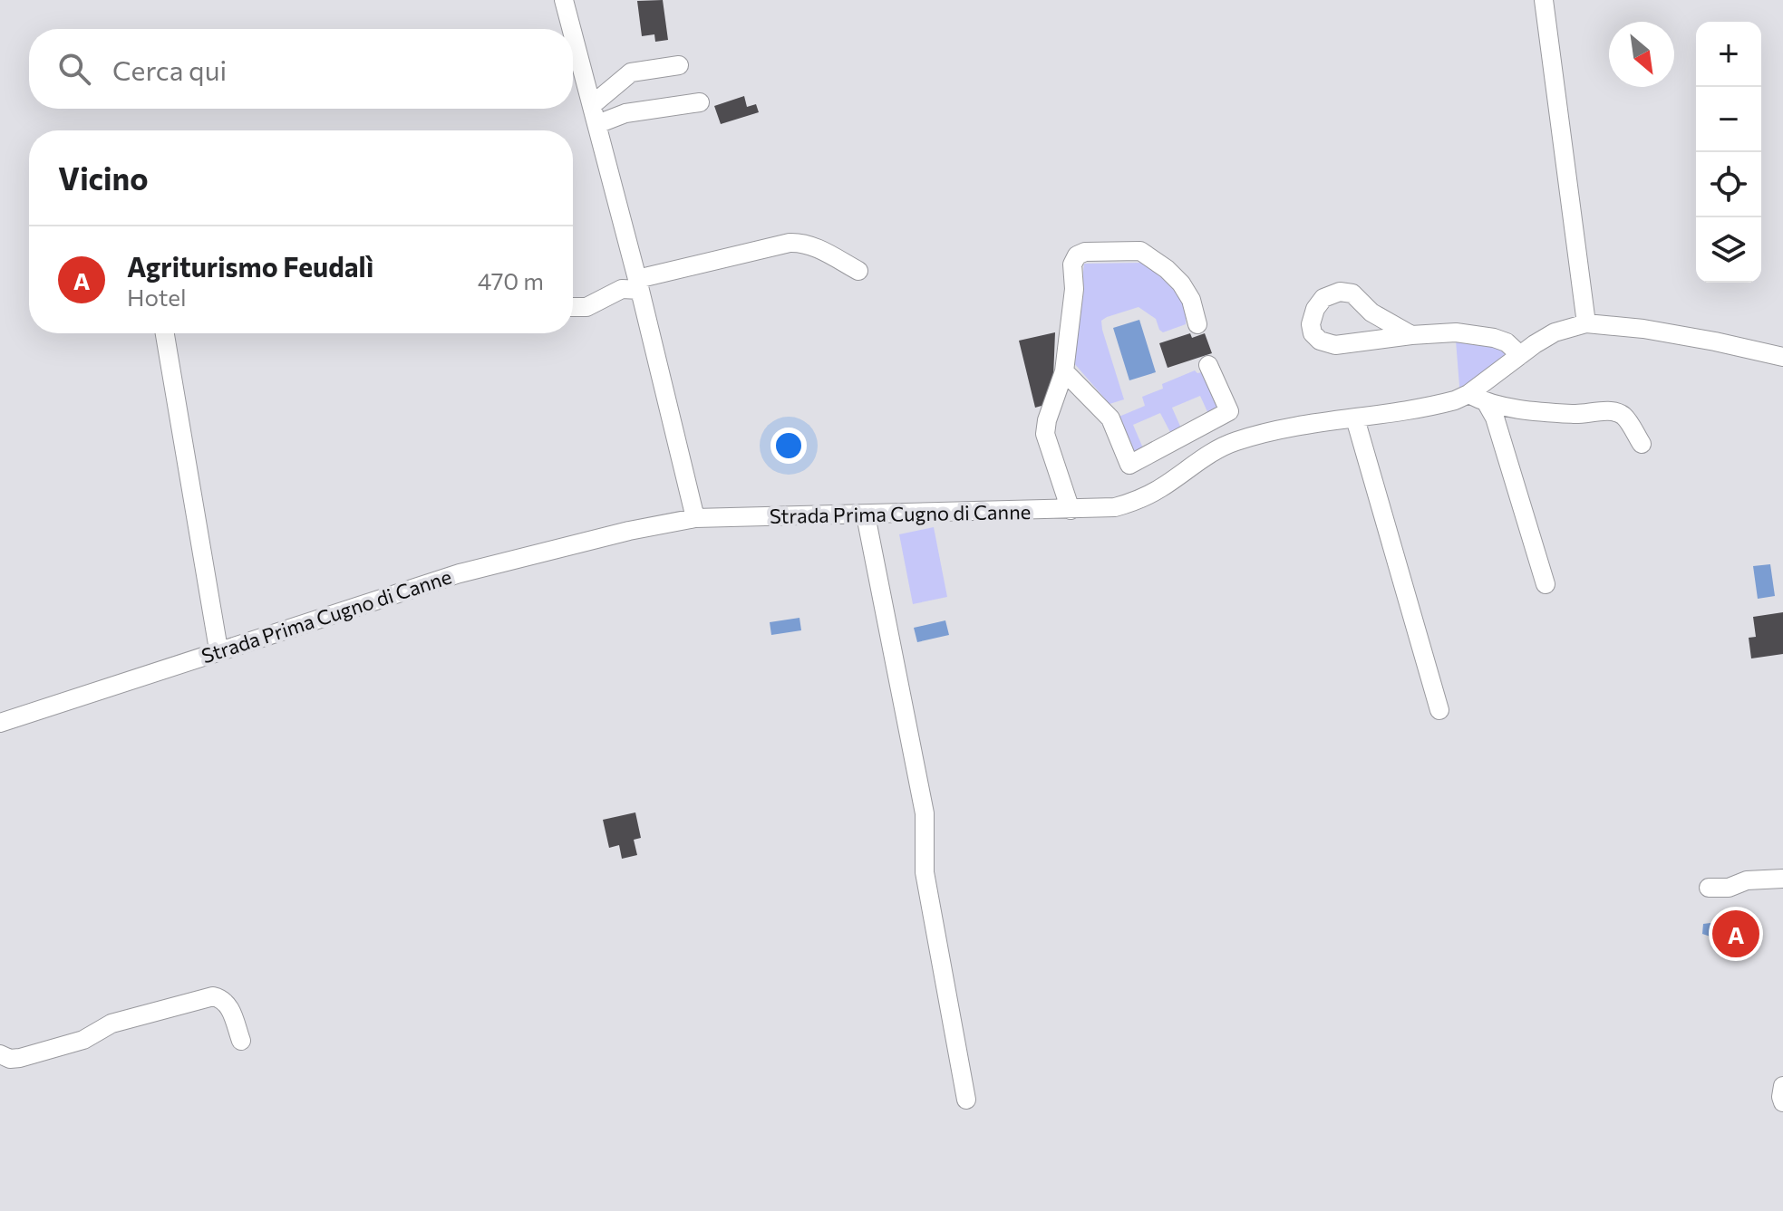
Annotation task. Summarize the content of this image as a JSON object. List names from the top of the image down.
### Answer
{
  "streets": {
    "street": ["Strada Prima Cugno di Canne"]
  },
  "north": "bottom right",
  "page": {
    "map_buttons": ["+", "−"],
    "search": "Cerca qui",
    "heading": "Vicino",
    "list": [
      {
        "mark": "A",
        "name": "Agriturismo Feudalì",
        "note": "Hotel",
        "value": "470 m"
      }
    ],
    "pins": "A"
  }
}
